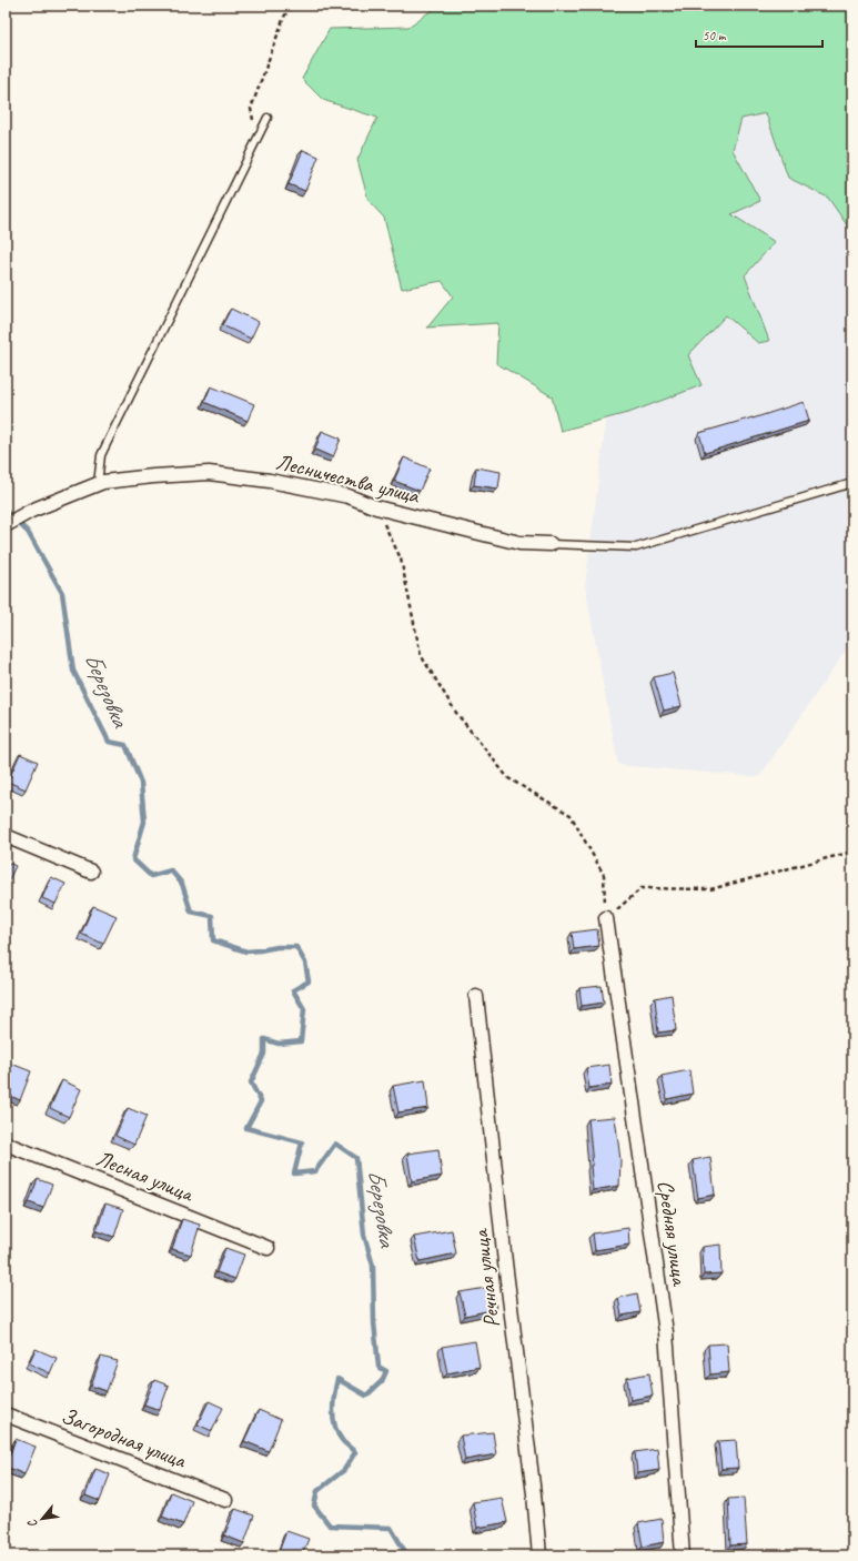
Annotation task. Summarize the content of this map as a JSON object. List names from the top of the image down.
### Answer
{
  "streets": {
    "street": [
      "Лесничества улица",
      "Лесная улица",
      "Средняя улица",
      "Речная улица",
      "Загородная улица"
    ]
  },
  "water": ["Березовка"],
  "scale_bar": "50 m",
  "north": "bottom left"
}
